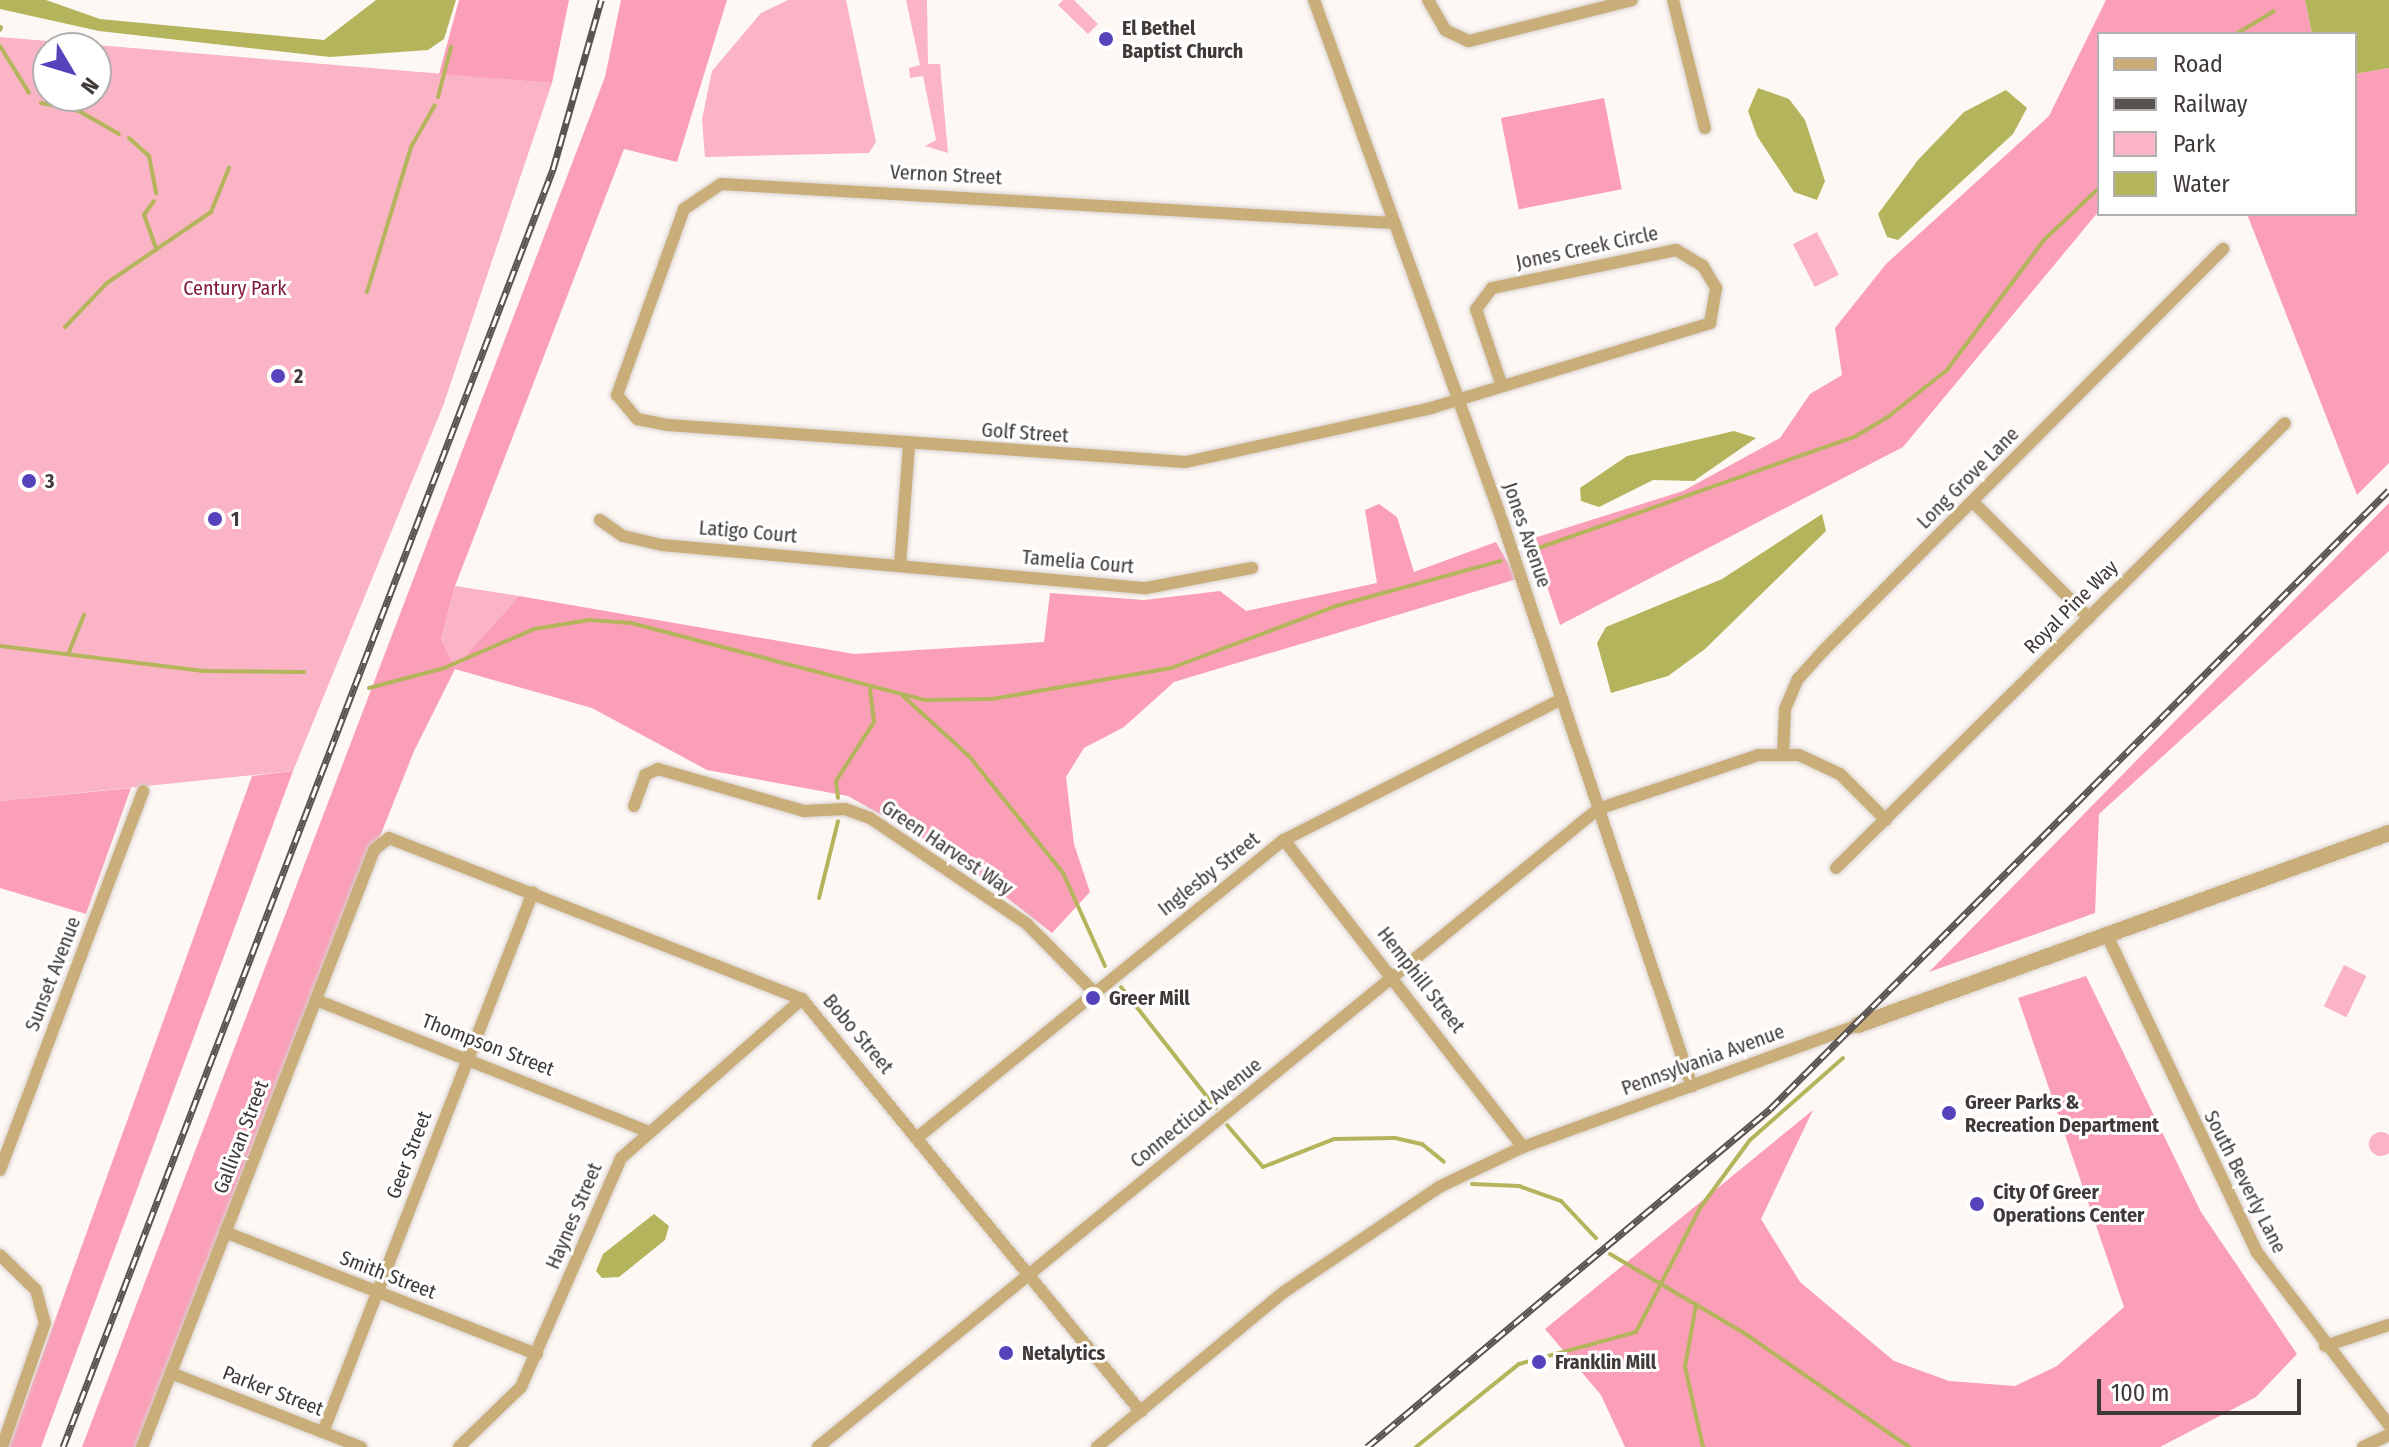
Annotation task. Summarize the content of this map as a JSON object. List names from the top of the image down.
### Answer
{
  "streets": {
    "street": [
      "Vernon Street",
      "Jones Creek Circle",
      "Golf Street",
      "Long Grove Lane",
      "Latigo Court",
      "Jones Avenue",
      "Tamelia Court",
      "Royal Pine Way",
      "Green Harvest Way",
      "Inglesby Street",
      "Sunset Avenue",
      "Hemphill Street",
      "Bobo Street",
      "Thompson Street",
      "Pennsylvania Avenue",
      "Connecticut Avenue",
      "Gallivan Street",
      "Geer Street",
      "South Beverly Lane",
      "Haynes Street",
      "Smith Street",
      "Parker Street"
    ]
  },
  "crossings": [
    ["Vernon Street", "Golf Street"],
    ["Vernon Street", "Jones Avenue"],
    ["Jones Creek Circle", "Golf Street"],
    ["Jones Creek Circle", "Jones Avenue"],
    ["Golf Street", "Jones Avenue"],
    ["Latigo Court", "Tamelia Court"],
    ["Jones Avenue", "Inglesby Street"],
    ["Jones Avenue", "Pennsylvania Avenue"],
    ["Jones Avenue", "Connecticut Avenue"],
    ["Green Harvest Way", "Inglesby Street"],
    ["Inglesby Street", "Hemphill Street"],
    ["Inglesby Street", "Bobo Street"],
    ["Hemphill Street", "Pennsylvania Avenue"],
    ["Hemphill Street", "Connecticut Avenue"],
    ["Bobo Street", "Pennsylvania Avenue"],
    ["Bobo Street", "Connecticut Avenue"],
    ["Bobo Street", "Gallivan Street"],
    ["Bobo Street", "Geer Street"],
    ["Bobo Street", "Haynes Street"],
    ["Thompson Street", "Gallivan Street"],
    ["Thompson Street", "Geer Street"],
    ["Thompson Street", "Haynes Street"],
    ["Pennsylvania Avenue", "South Beverly Lane"],
    ["Gallivan Street", "Smith Street"],
    ["Gallivan Street", "Parker Street"],
    ["Geer Street", "Smith Street"],
    ["Geer Street", "Parker Street"],
    ["Haynes Street", "Smith Street"]
  ],
  "parks": ["Century Park"],
  "places": [
    "El Bethel Baptist Church",
    "2",
    "3",
    "1",
    "Greer Mill",
    "Greer Parks & Recreation Department",
    "City Of Greer Operations Center",
    "Netalytics",
    "Franklin Mill"
  ],
  "legend": [
    "Road",
    "Railway",
    "Park",
    "Water"
  ],
  "scale_bar": "100 m",
  "north": "bottom right"
}
